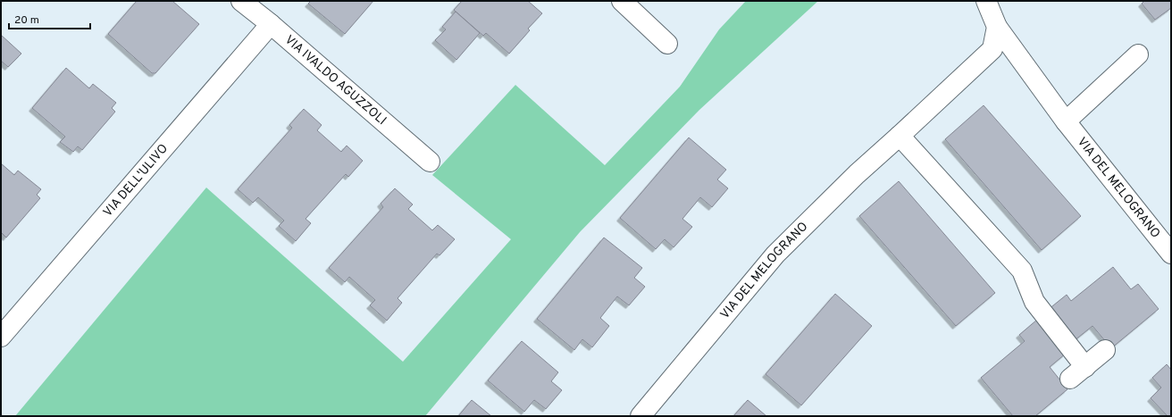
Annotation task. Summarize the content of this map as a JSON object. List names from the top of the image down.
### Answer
{
  "streets": {
    "street": ["VIA IVALDO AGUZZOLI", "VIA DELL'ULIVO", "VIA DEL MELOGRANO"]
  },
  "crossings": [
    ["VIA IVALDO AGUZZOLI", "VIA DELL'ULIVO"]
  ],
  "scale_bar": "20 m"
}
